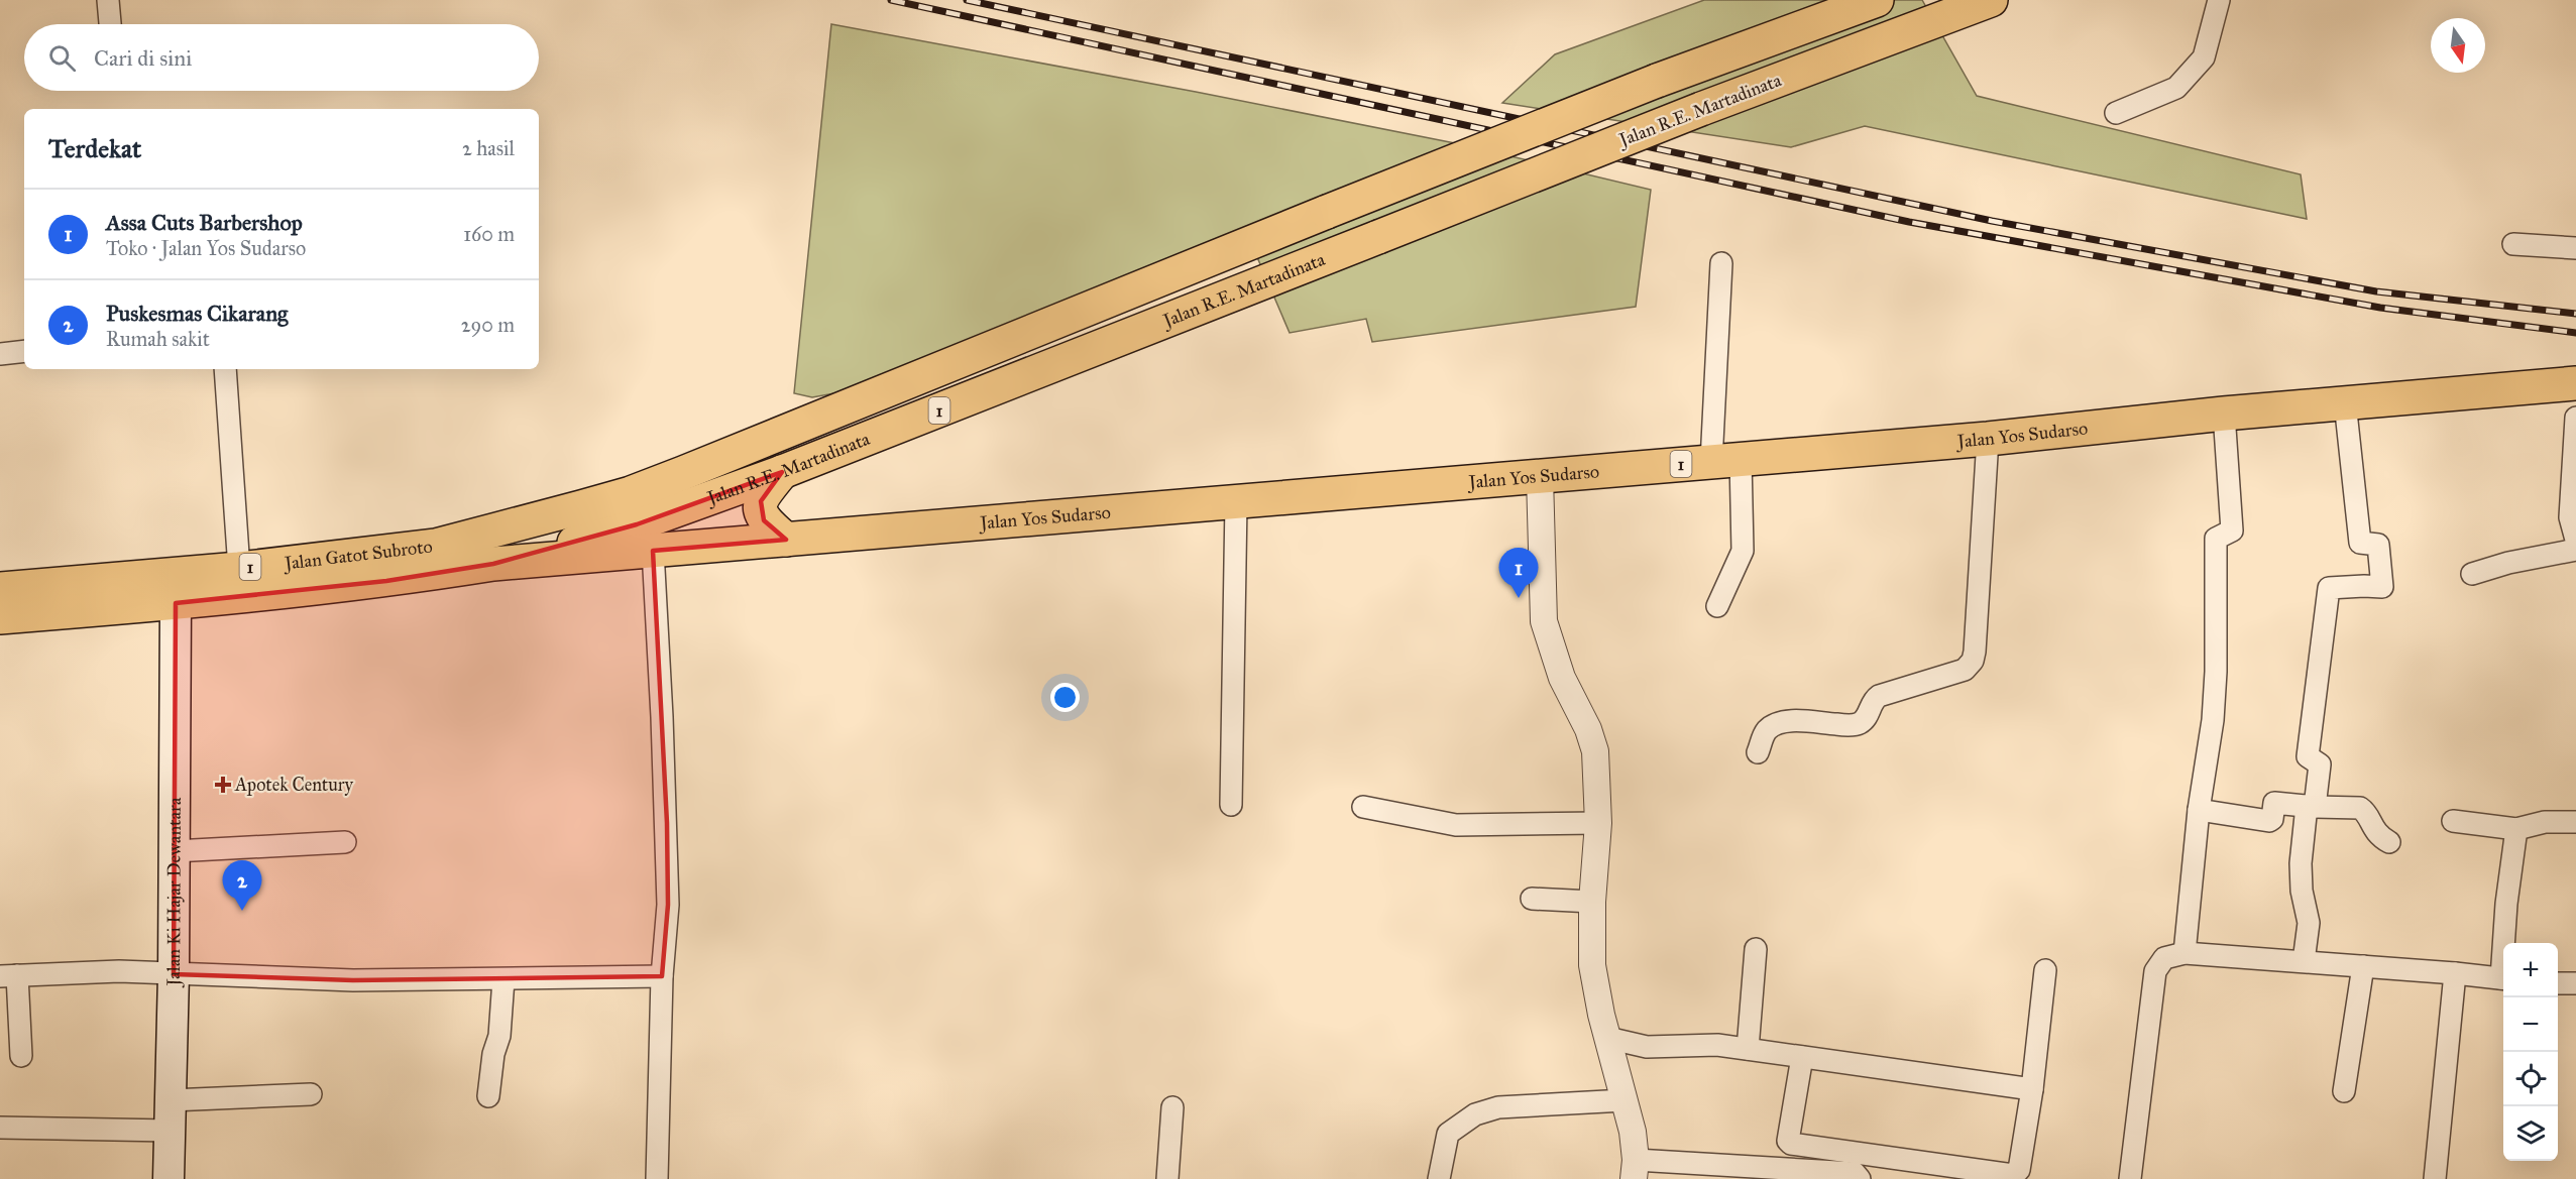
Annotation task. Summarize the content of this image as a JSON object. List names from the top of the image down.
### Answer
{
  "streets": {
    "highway": [
      "Jalan R.E. Martadinata",
      "1",
      "Jalan Yos Sudarso",
      "Jalan Gatot Subroto"
    ],
    "main road": ["Jalan Ki Hajar Dewantara"]
  },
  "crossings": [
    ["Jalan R.E. Martadinata", "Jalan Yos Sudarso"],
    ["Jalan R.E. Martadinata", "Jalan Gatot Subroto"],
    ["Jalan Yos Sudarso", "Jalan Gatot Subroto"],
    ["Jalan Gatot Subroto", "Jalan Ki Hajar Dewantara"]
  ],
  "places": {
    "health": ["Apotek Century"]
  },
  "north": "bottom",
  "page": {
    "search": "Cari di sini",
    "heading": ["Terdekat", "2 hasil"],
    "list": [
      {
        "mark": "1",
        "name": "Assa Cuts Barbershop",
        "note": "Toko · Jalan Yos Sudarso",
        "value": "160 m"
      },
      {
        "mark": "2",
        "name": "Puskesmas Cikarang",
        "note": "Rumah sakit",
        "value": "290 m"
      }
    ],
    "pins": ["1", "2"],
    "map_buttons": ["+", "−"]
  }
}
